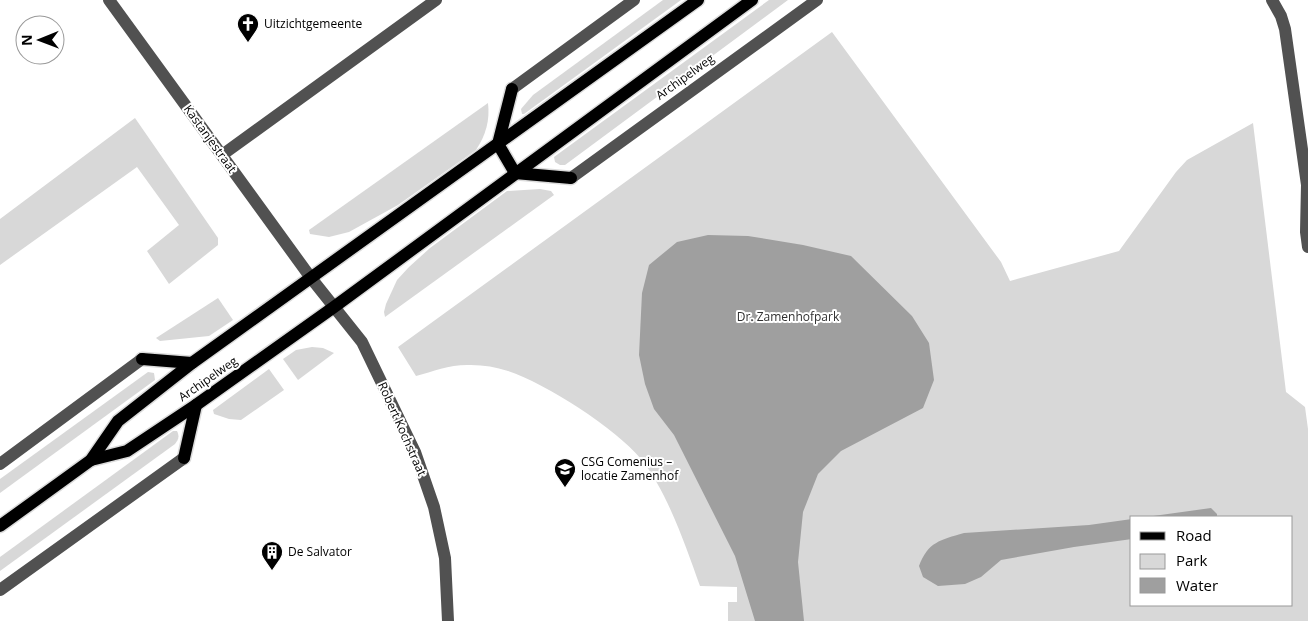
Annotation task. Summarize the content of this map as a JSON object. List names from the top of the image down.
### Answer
{
  "streets": {
    "main road": ["Archipelweg"],
    "street": ["Kastanjestraat", "Robert Kochstraat"]
  },
  "crossings": [
    ["Archipelweg", "Kastanjestraat"],
    ["Archipelweg", "Robert Kochstraat"]
  ],
  "parks": ["Dr. Zamenhofpark"],
  "places": {
    "church": ["Uitzichtgemeente"],
    "school or university": ["CSG Comenius – locatie Zamenhof"],
    "building": ["De Salvator"]
  },
  "legend": ["Road", "Park", "Water"],
  "north": "left"
}
